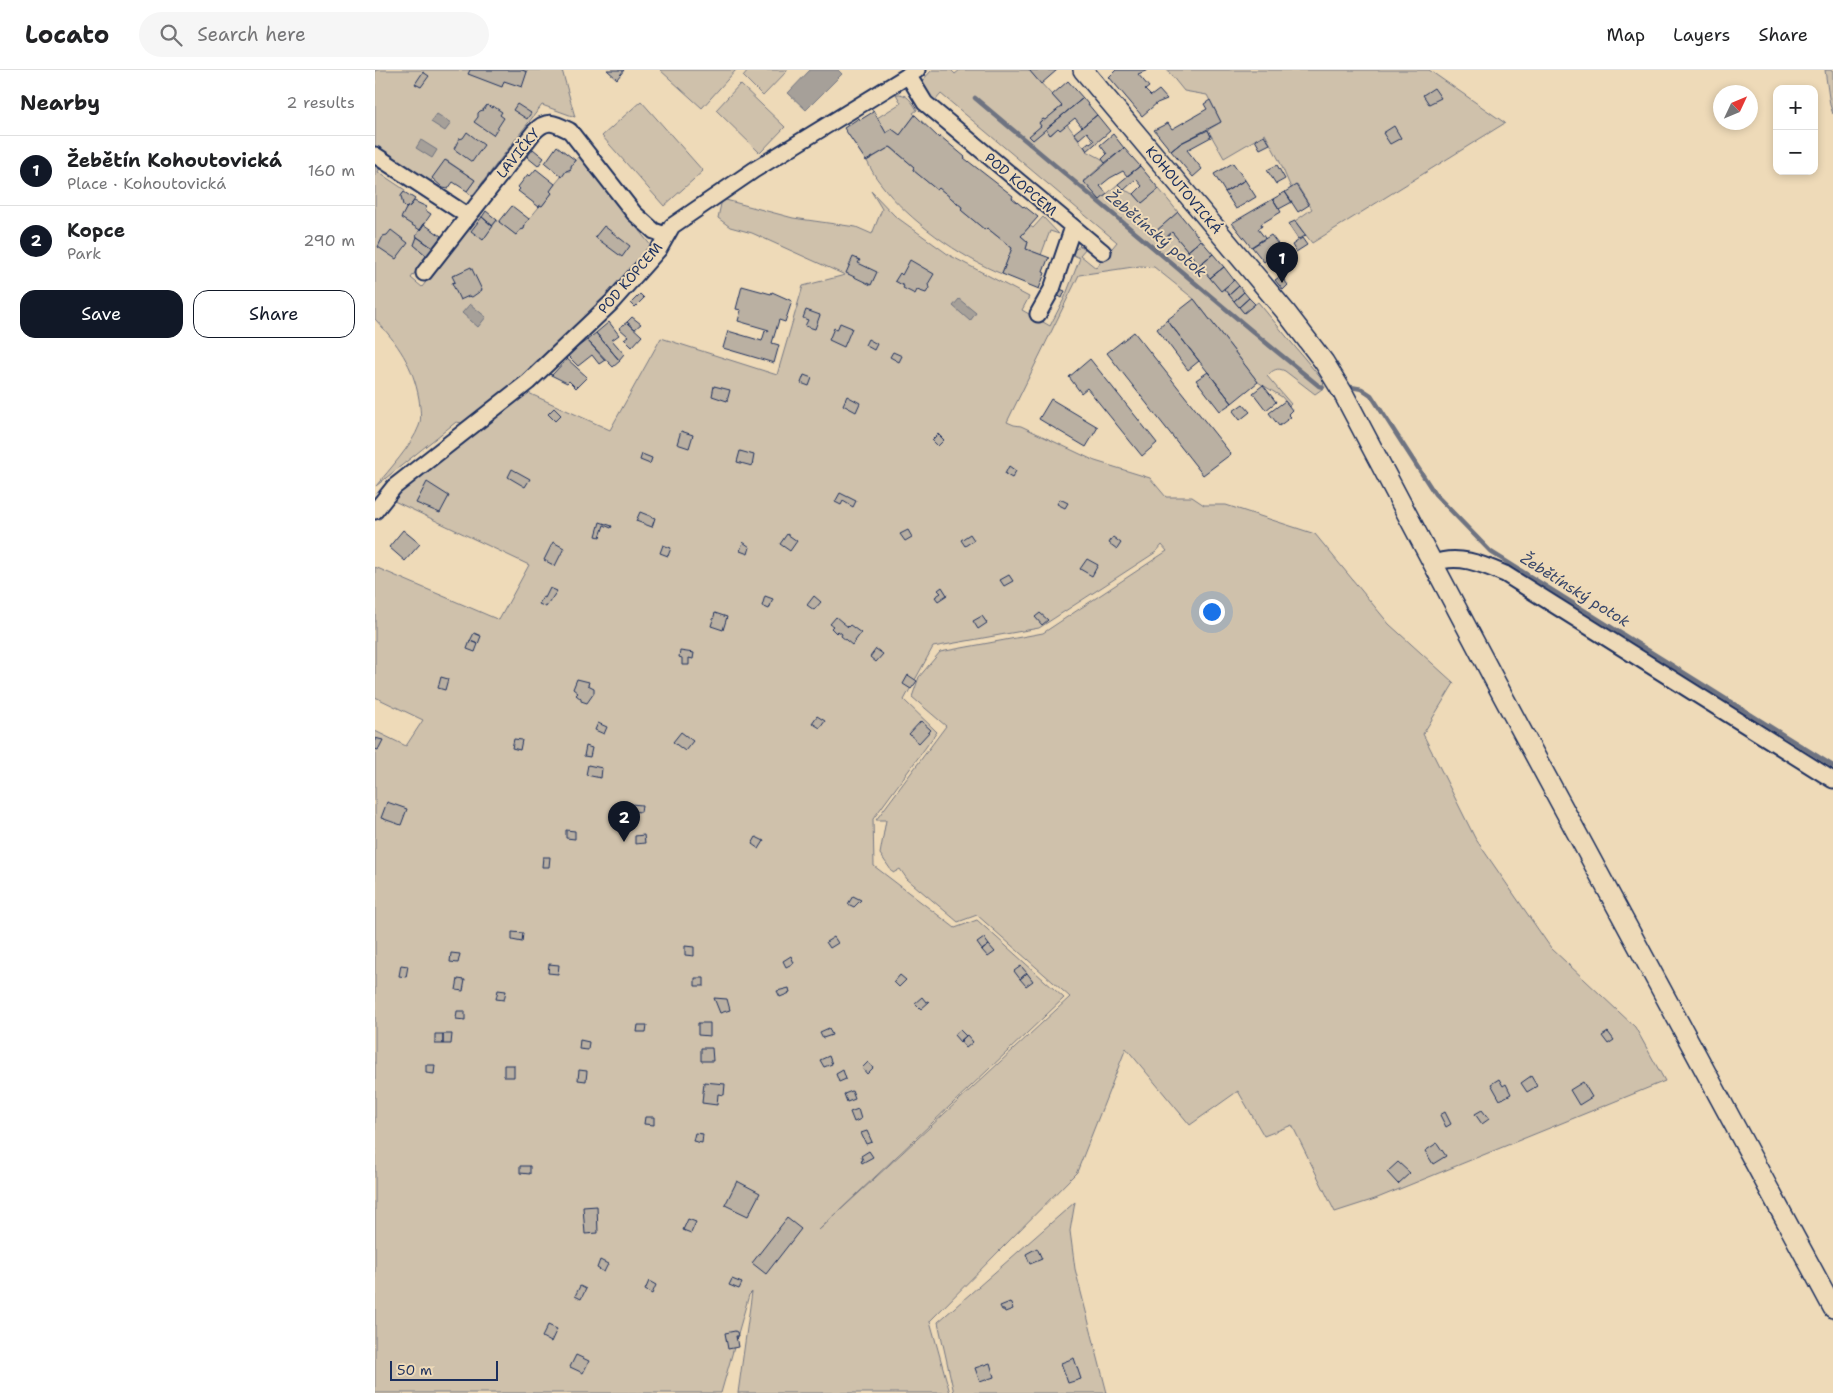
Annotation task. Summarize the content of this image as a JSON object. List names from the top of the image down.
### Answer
{
  "streets": {
    "street": ["LAVIČKY", "POD KOPCEM", "KOHOUTOVICKÁ"]
  },
  "crossings": [
    ["LAVIČKY", "POD KOPCEM"]
  ],
  "water": ["Žebětínský potok"],
  "scale_bar": "50 m",
  "north": "top right",
  "page": {
    "header": "Locato",
    "search": "Search here",
    "nav": ["Map", "Layers", "Share"],
    "heading": ["Nearby", "2 results"],
    "map_buttons": ["+", "−"],
    "list": [
      {
        "mark": "1",
        "name": "Žebětín Kohoutovická",
        "note": "Place · Kohoutovická",
        "value": "160 m"
      },
      {
        "mark": "2",
        "name": "Kopce",
        "note": "Park",
        "value": "290 m"
      }
    ],
    "pins": ["1", "2"],
    "buttons": ["Save", "Share"],
    "scale": "50 m"
  }
}
